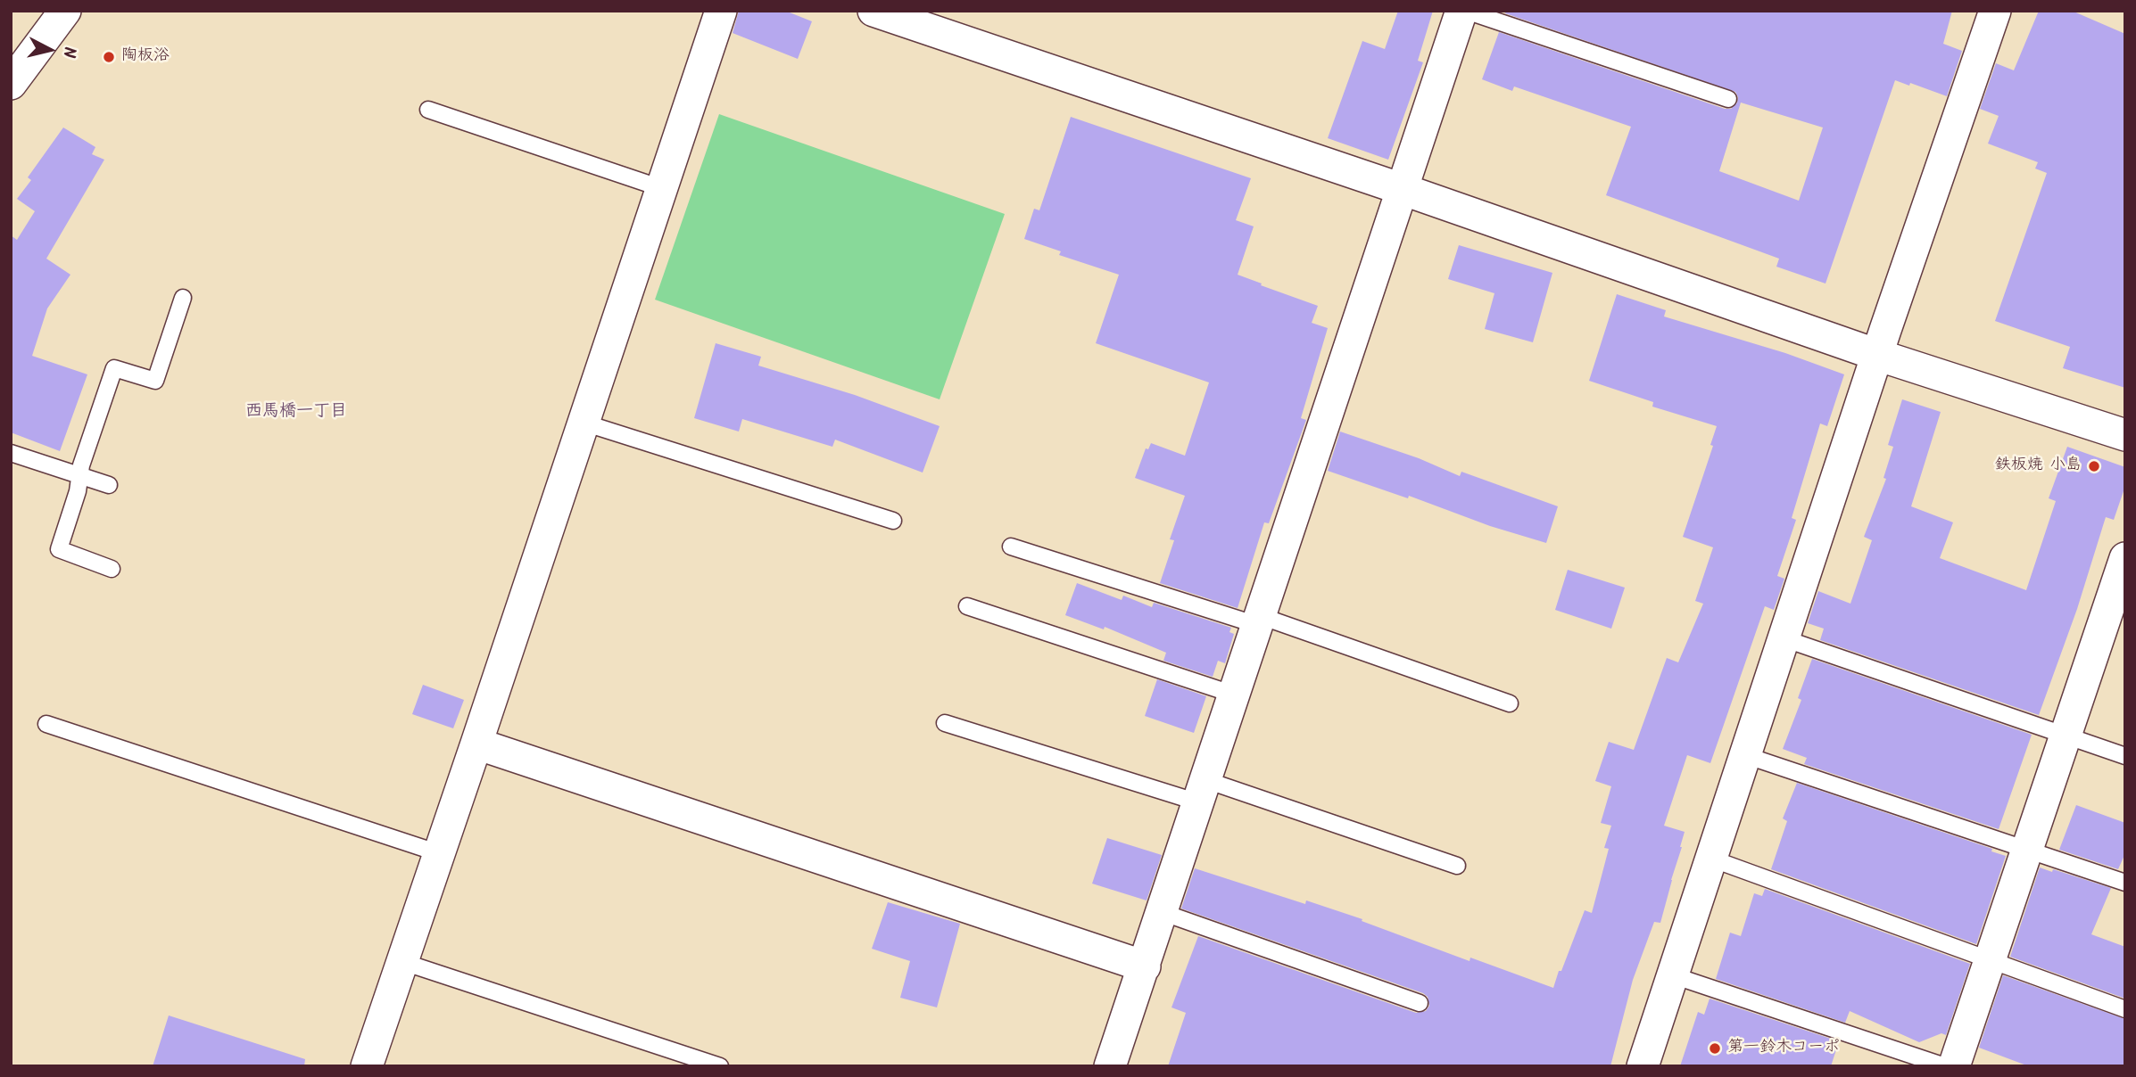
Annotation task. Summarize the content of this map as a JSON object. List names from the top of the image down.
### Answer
{
  "districts": ["西馬橋一丁目"],
  "places": ["陶板浴", "鉄板焼 小島", "第一鈴木コーポ"],
  "north": "right"
}
